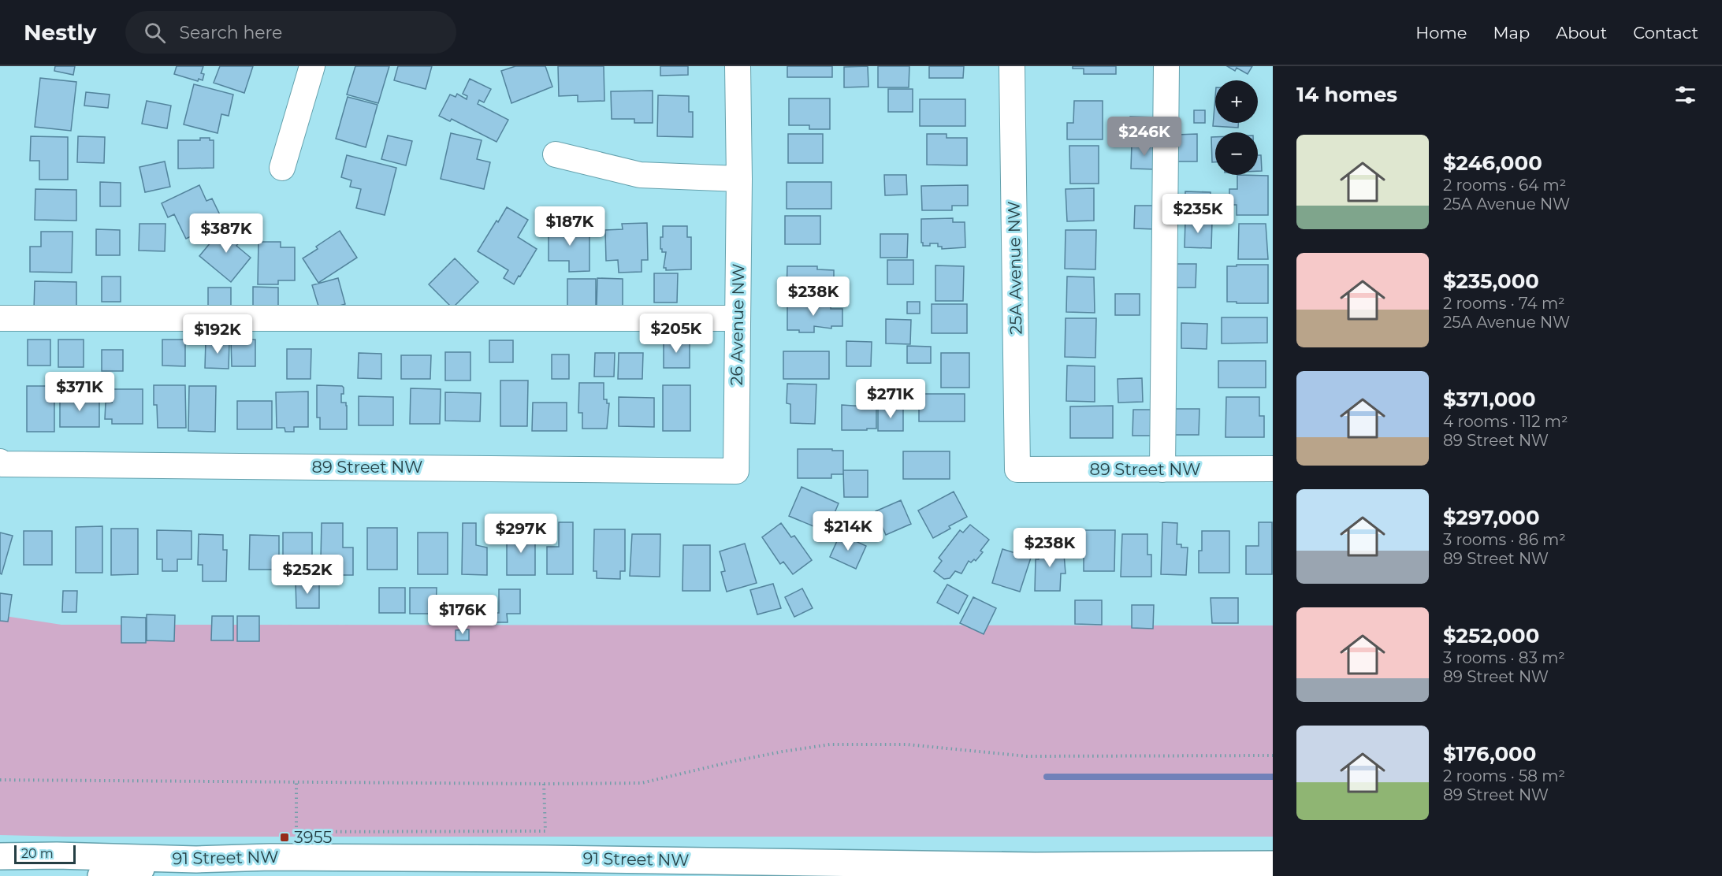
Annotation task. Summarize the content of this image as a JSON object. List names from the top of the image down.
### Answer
{
  "streets": {
    "main road": ["91 Street NW"],
    "street": ["25A Avenue NW", "26 Avenue NW", "89 Street NW"]
  },
  "crossings": [
    ["25A Avenue NW", "89 Street NW"],
    ["26 Avenue NW", "89 Street NW"]
  ],
  "places": {
    "transit": ["3955"]
  },
  "scale_bar": "20 m",
  "page": {
    "header": "Nestly",
    "search": "Search here",
    "nav": [
      "Home",
      "Map",
      "About",
      "Contact"
    ],
    "heading": "14 homes",
    "map_buttons": ["+", "−"],
    "price": [
      "$246K",
      "$235K",
      "$187K",
      "$387K",
      "$238K",
      "$205K",
      "$192K",
      "$371K",
      "$271K",
      "$214K",
      "$297K",
      "$238K",
      "$252K",
      "$176K"
    ],
    "list": [
      {
        "name": "$246,000",
        "note": "2 rooms · 64 m² · 25A Avenue NW"
      },
      {
        "name": "$235,000",
        "note": "2 rooms · 74 m² · 25A Avenue NW"
      },
      {
        "name": "$371,000",
        "note": "4 rooms · 112 m² · 89 Street NW"
      },
      {
        "name": "$297,000",
        "note": "3 rooms · 86 m² · 89 Street NW"
      },
      {
        "name": "$252,000",
        "note": "3 rooms · 83 m² · 89 Street NW"
      },
      {
        "name": "$176,000",
        "note": "2 rooms · 58 m² · 89 Street NW"
      }
    ],
    "scale": "20 m"
  }
}
